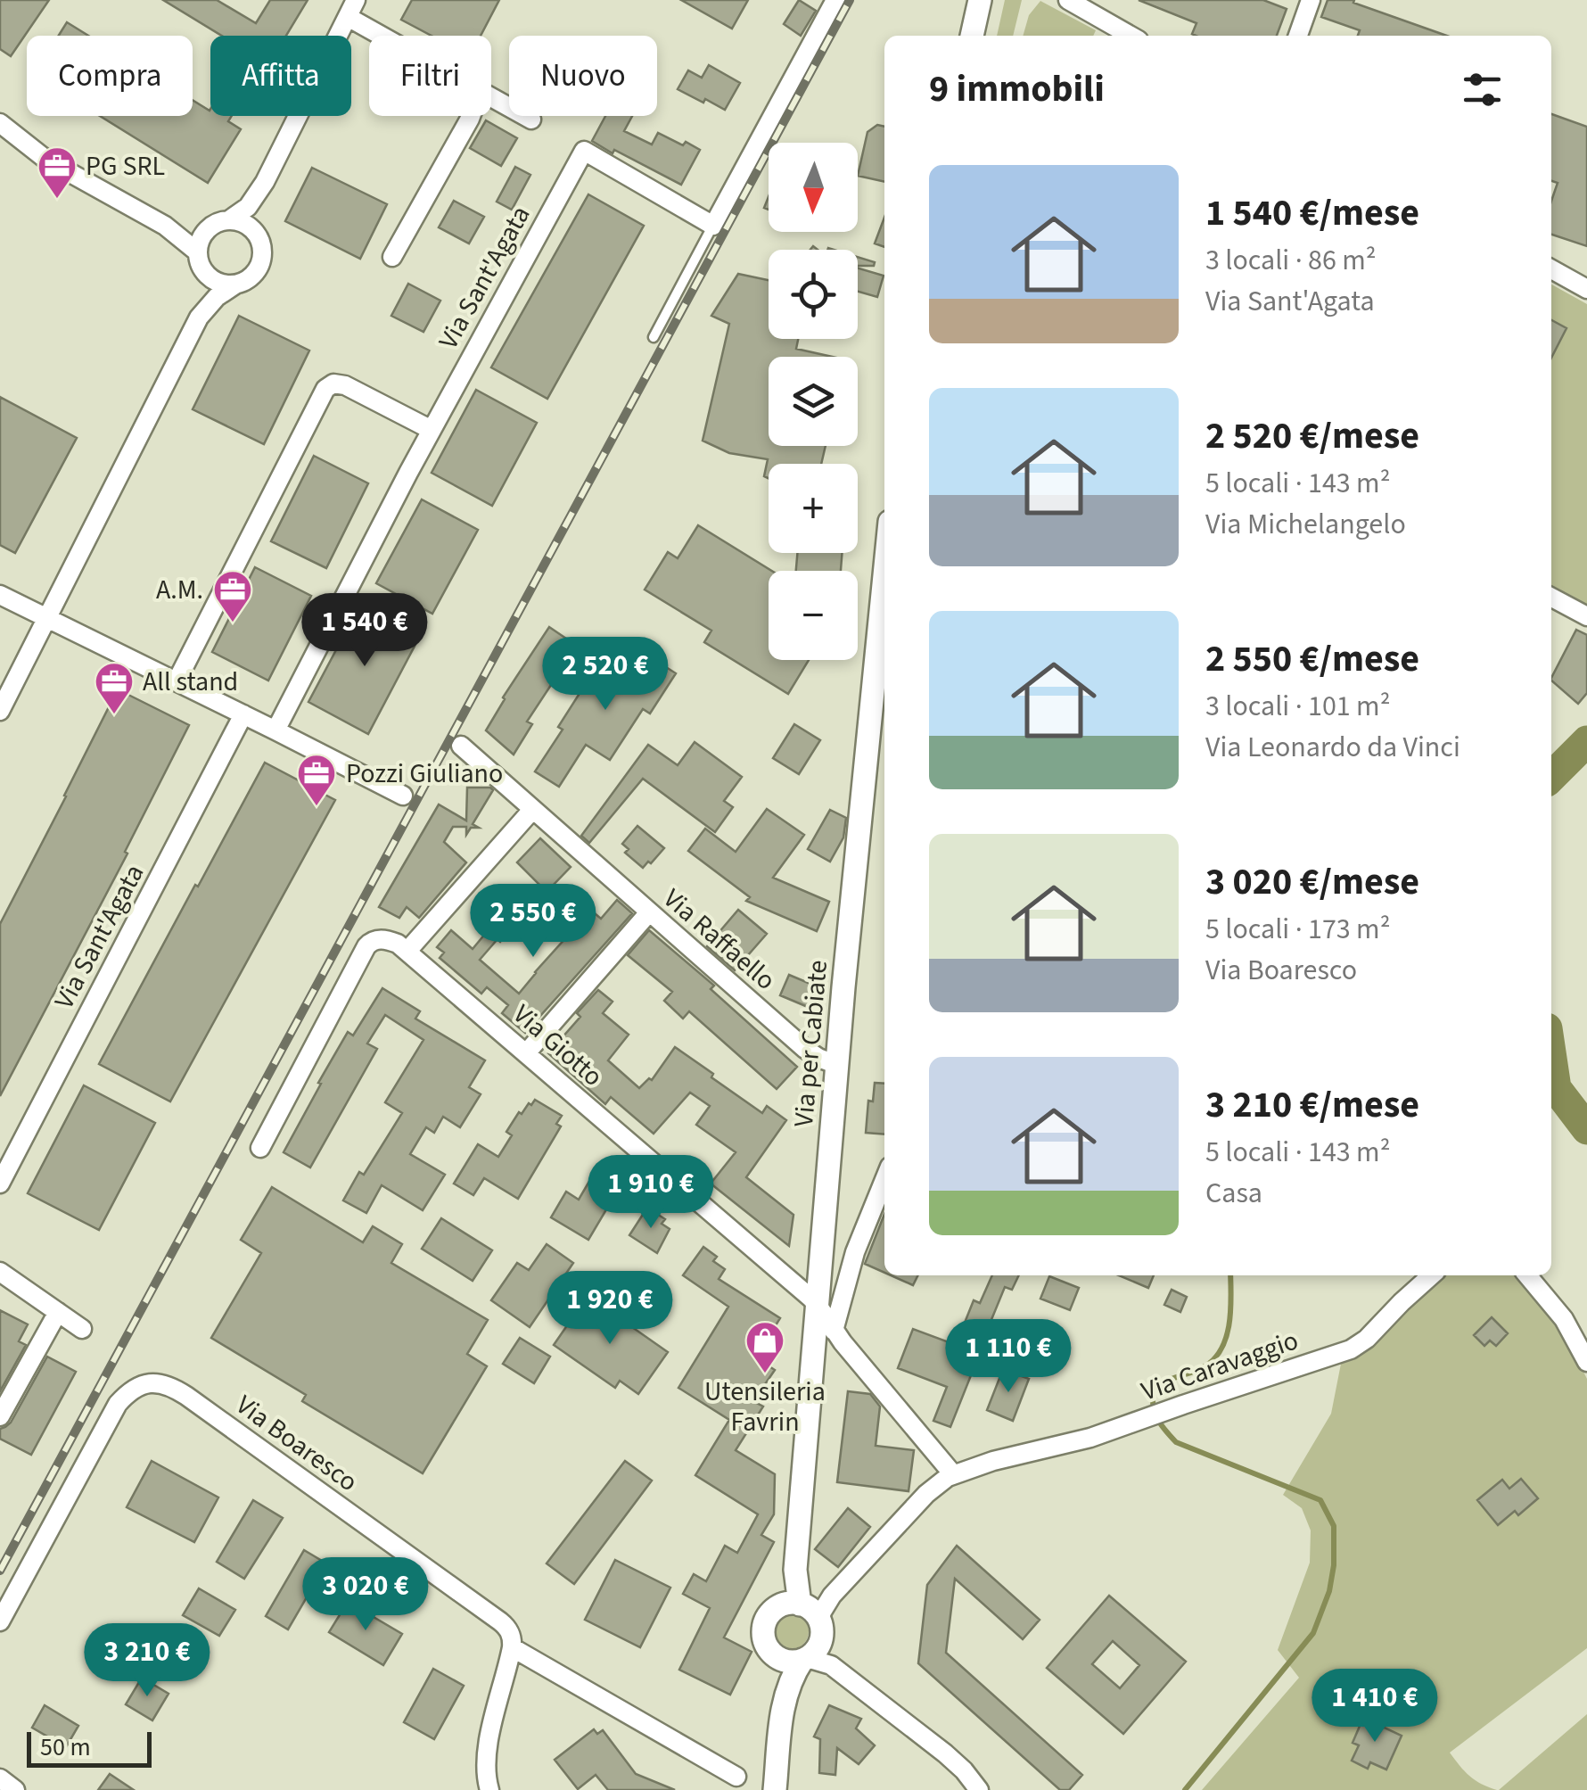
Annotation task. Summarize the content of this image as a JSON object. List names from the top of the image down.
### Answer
{
  "streets": {
    "street": [
      "Via Sant'Agata",
      "Via Raffaello",
      "Via per Cabiate",
      "Via Giotto",
      "Via Caravaggio",
      "Via Boaresco"
    ]
  },
  "crossings": [
    ["Via Raffaello", "Via per Cabiate"],
    ["Via per Cabiate", "Via Giotto"],
    ["Via per Cabiate", "Via Caravaggio"],
    ["Via Giotto", "Via Caravaggio"]
  ],
  "places": {
    "office": [
      "PG SRL",
      "A.M.",
      "All stand",
      "Pozzi Giuliano"
    ],
    "shop": ["Utensileria Favrin"]
  },
  "scale_bar": "50 m",
  "north": "bottom",
  "page": {
    "chip": [
      "Compra",
      "Affitta",
      "Filtri",
      "Nuovo"
    ],
    "heading": "9 immobili",
    "map_buttons": ["+", "−"],
    "list": [
      {
        "name": "1 540 €/mese",
        "note": "3 locali · 86 m² · Via Sant'Agata"
      },
      {
        "name": "2 520 €/mese",
        "note": "5 locali · 143 m² · Via Michelangelo"
      },
      {
        "name": "2 550 €/mese",
        "note": "3 locali · 101 m² · Via Leonardo da Vinci"
      },
      {
        "name": "3 020 €/mese",
        "note": "5 locali · 173 m² · Via Boaresco"
      },
      {
        "name": "3 210 €/mese",
        "note": "5 locali · 143 m² · Casa"
      }
    ],
    "price": [
      "1 540 €",
      "2 520 €",
      "2 550 €",
      "1 910 €",
      "1 920 €",
      "1 110 €",
      "3 020 €",
      "3 210 €",
      "1 410 €"
    ],
    "scale": "50 m"
  }
}
